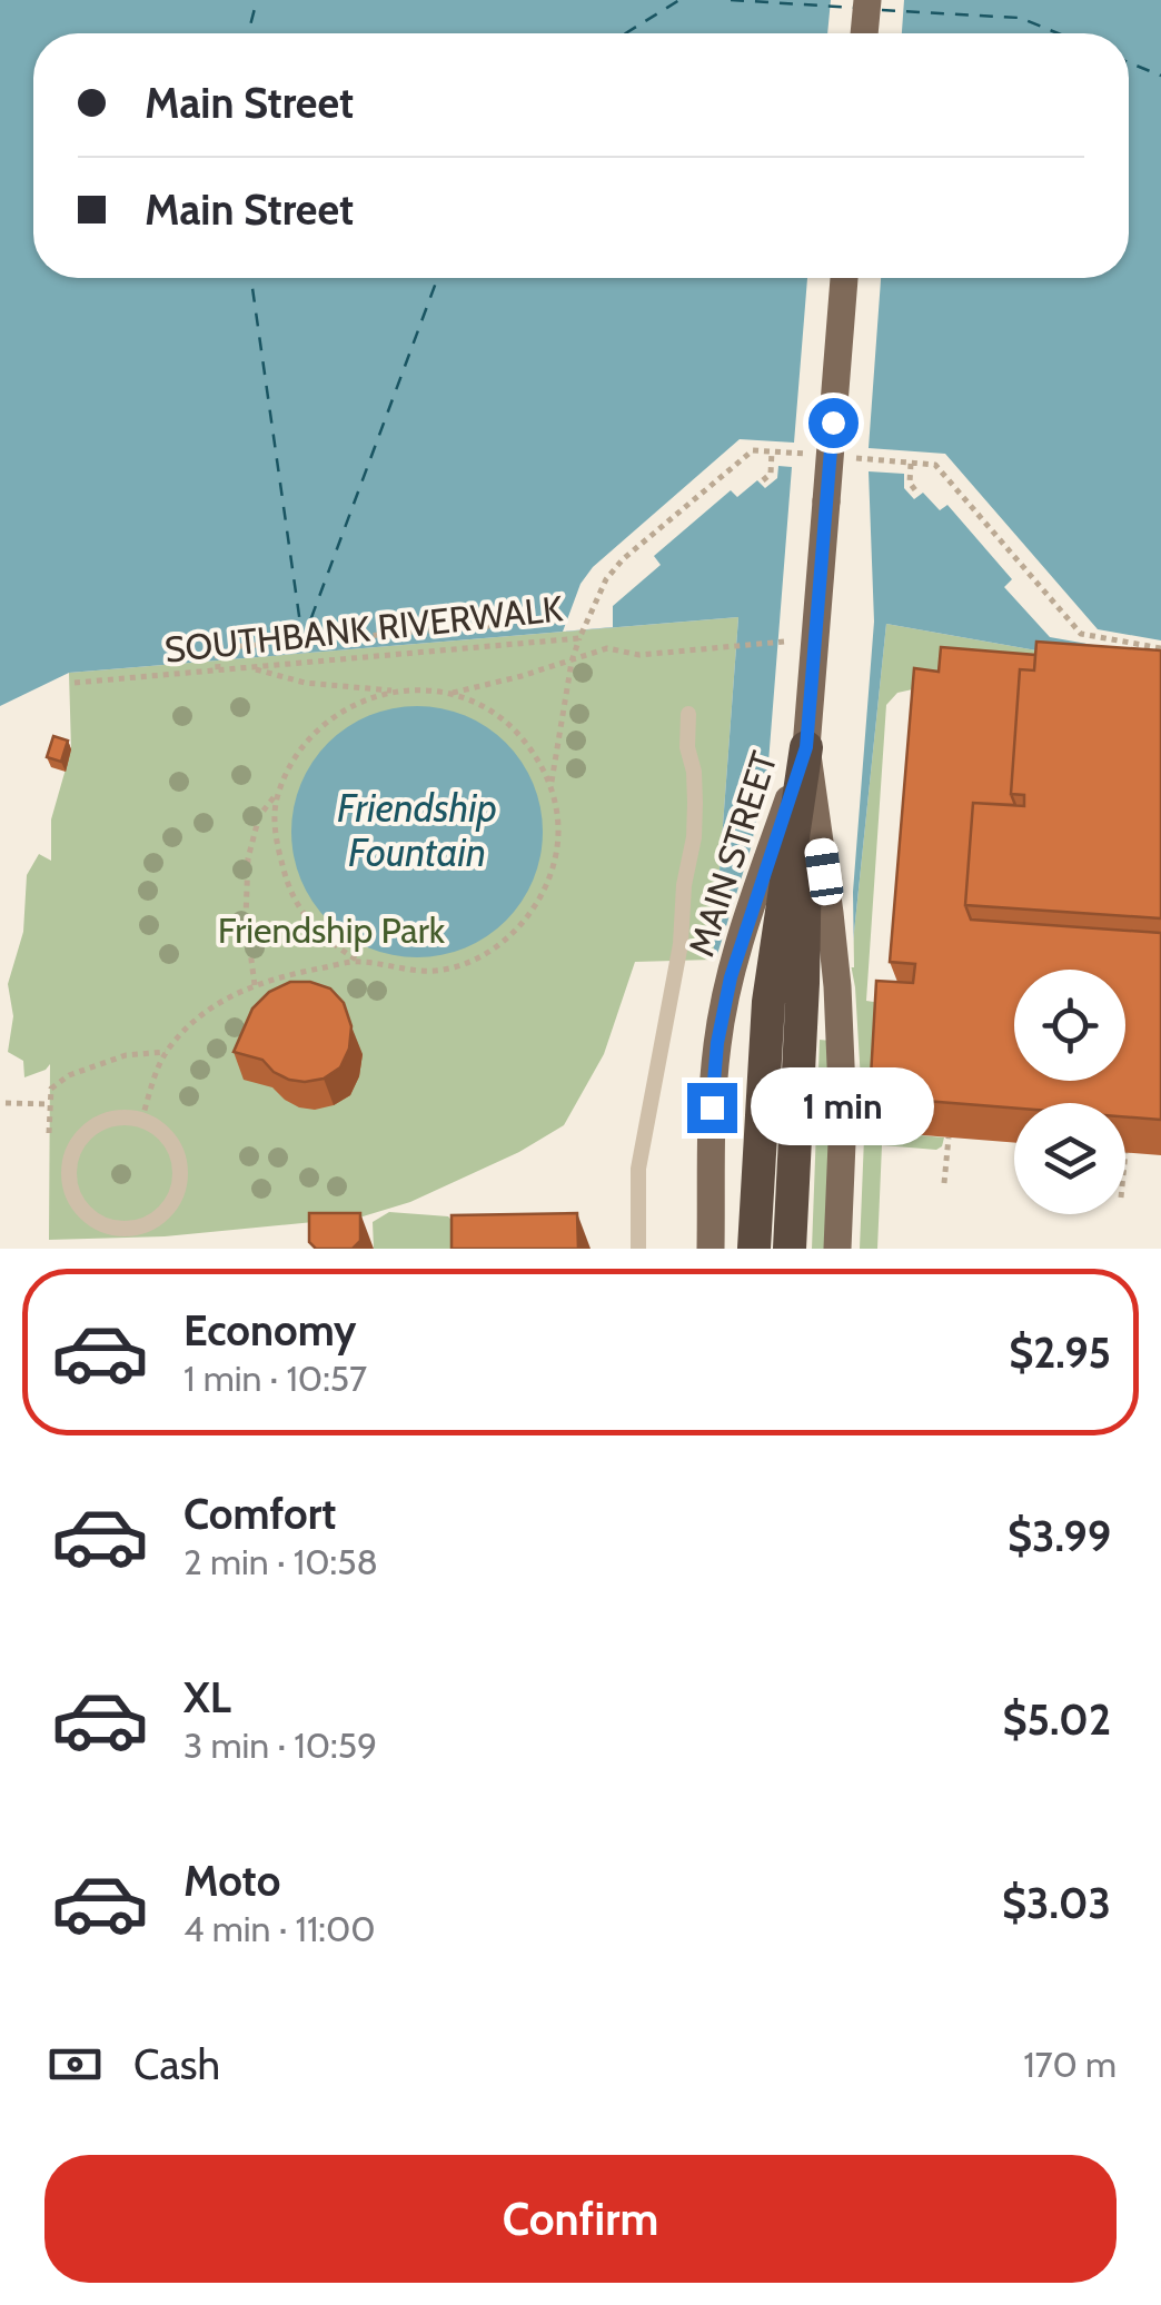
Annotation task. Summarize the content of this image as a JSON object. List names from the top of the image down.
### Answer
{
  "streets": {
    "main road": ["MAIN STREET"],
    "path": ["SOUTHBANK RIVERWALK"]
  },
  "water": ["Friendship Fountain"],
  "parks": ["Friendship Park"],
  "page": {
    "banner": ["Main Street", "Main Street"],
    "bubble": "1 min",
    "list": [
      {
        "name": "Economy",
        "note": "1 min · 10:57",
        "value": "$2.95"
      },
      {
        "name": "Comfort",
        "note": "2 min · 10:58",
        "value": "$3.99"
      },
      {
        "name": "XL",
        "note": "3 min · 10:59",
        "value": "$5.02"
      },
      {
        "name": "Moto",
        "note": "4 min · 11:00",
        "value": "$3.03"
      }
    ],
    "pay": ["Cash", "170 m"],
    "buttons": "Confirm"
  }
}
